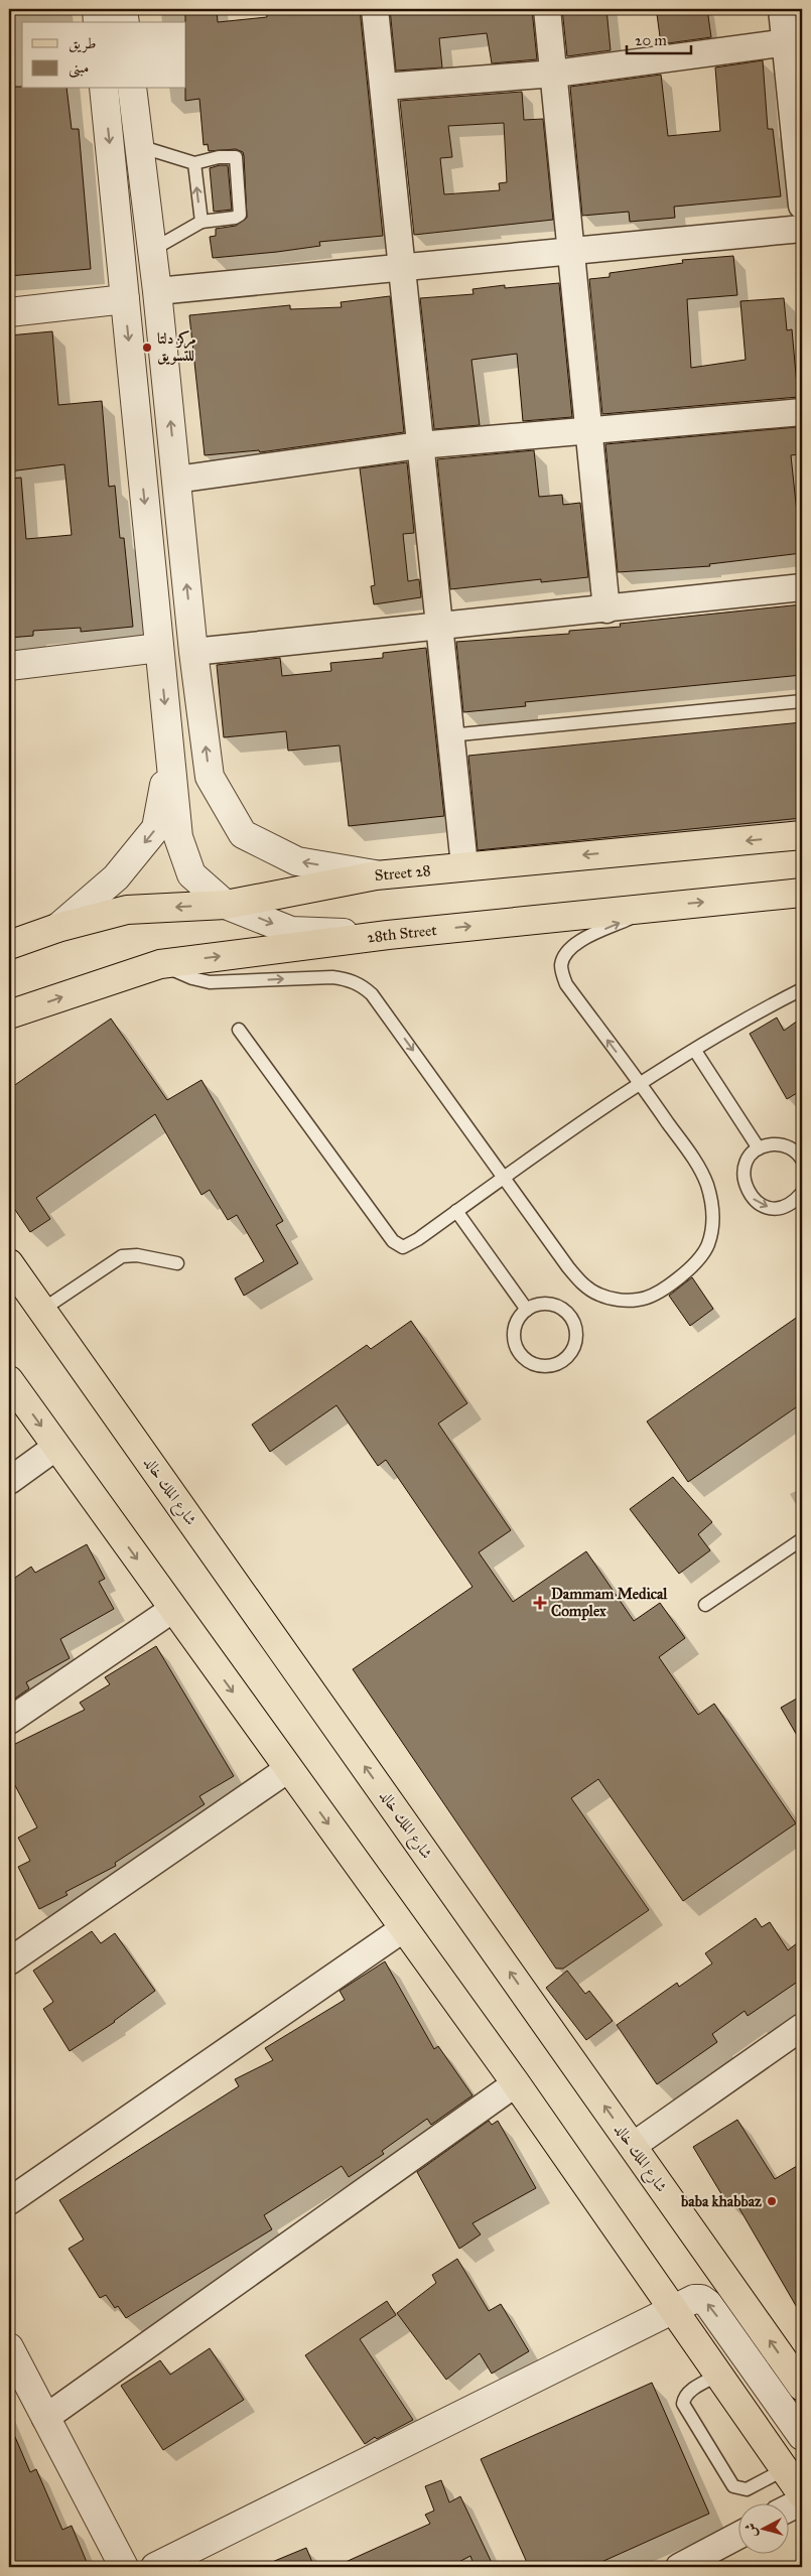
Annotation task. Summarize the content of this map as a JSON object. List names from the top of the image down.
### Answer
{
  "streets": {
    "main road": ["Street 28", "28th Street", "شارع الملك خالد"]
  },
  "one_way": ["Street 28", "28th Street"],
  "places": {
    "other": ["مركز دلتا للتسويق", "baba khabbaz"],
    "health": ["Dammam Medical Complex"]
  },
  "legend": ["طريق", "مبنى"],
  "scale_bar": "20 m",
  "north": "left"
}
